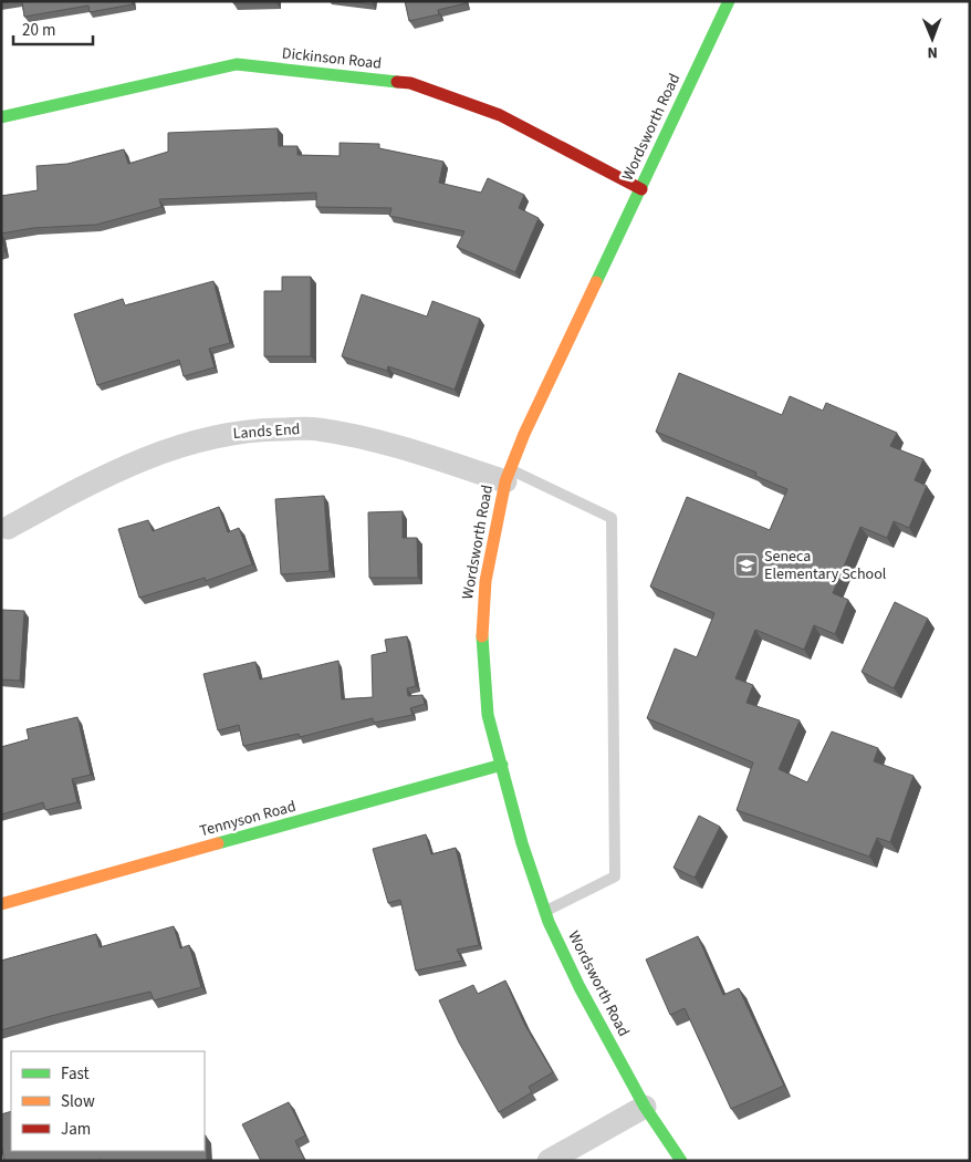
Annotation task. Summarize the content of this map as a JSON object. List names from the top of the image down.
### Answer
{
  "streets": {
    "street": [
      "Dickinson Road",
      "Wordsworth Road",
      "Lands End",
      "Tennyson Road"
    ]
  },
  "crossings": [
    ["Dickinson Road", "Wordsworth Road"],
    ["Wordsworth Road", "Lands End"],
    ["Wordsworth Road", "Tennyson Road"]
  ],
  "places": {
    "school or university": ["Seneca Elementary School"]
  },
  "legend": ["Fast", "Slow", "Jam"],
  "scale_bar": "20 m",
  "north": "bottom"
}
